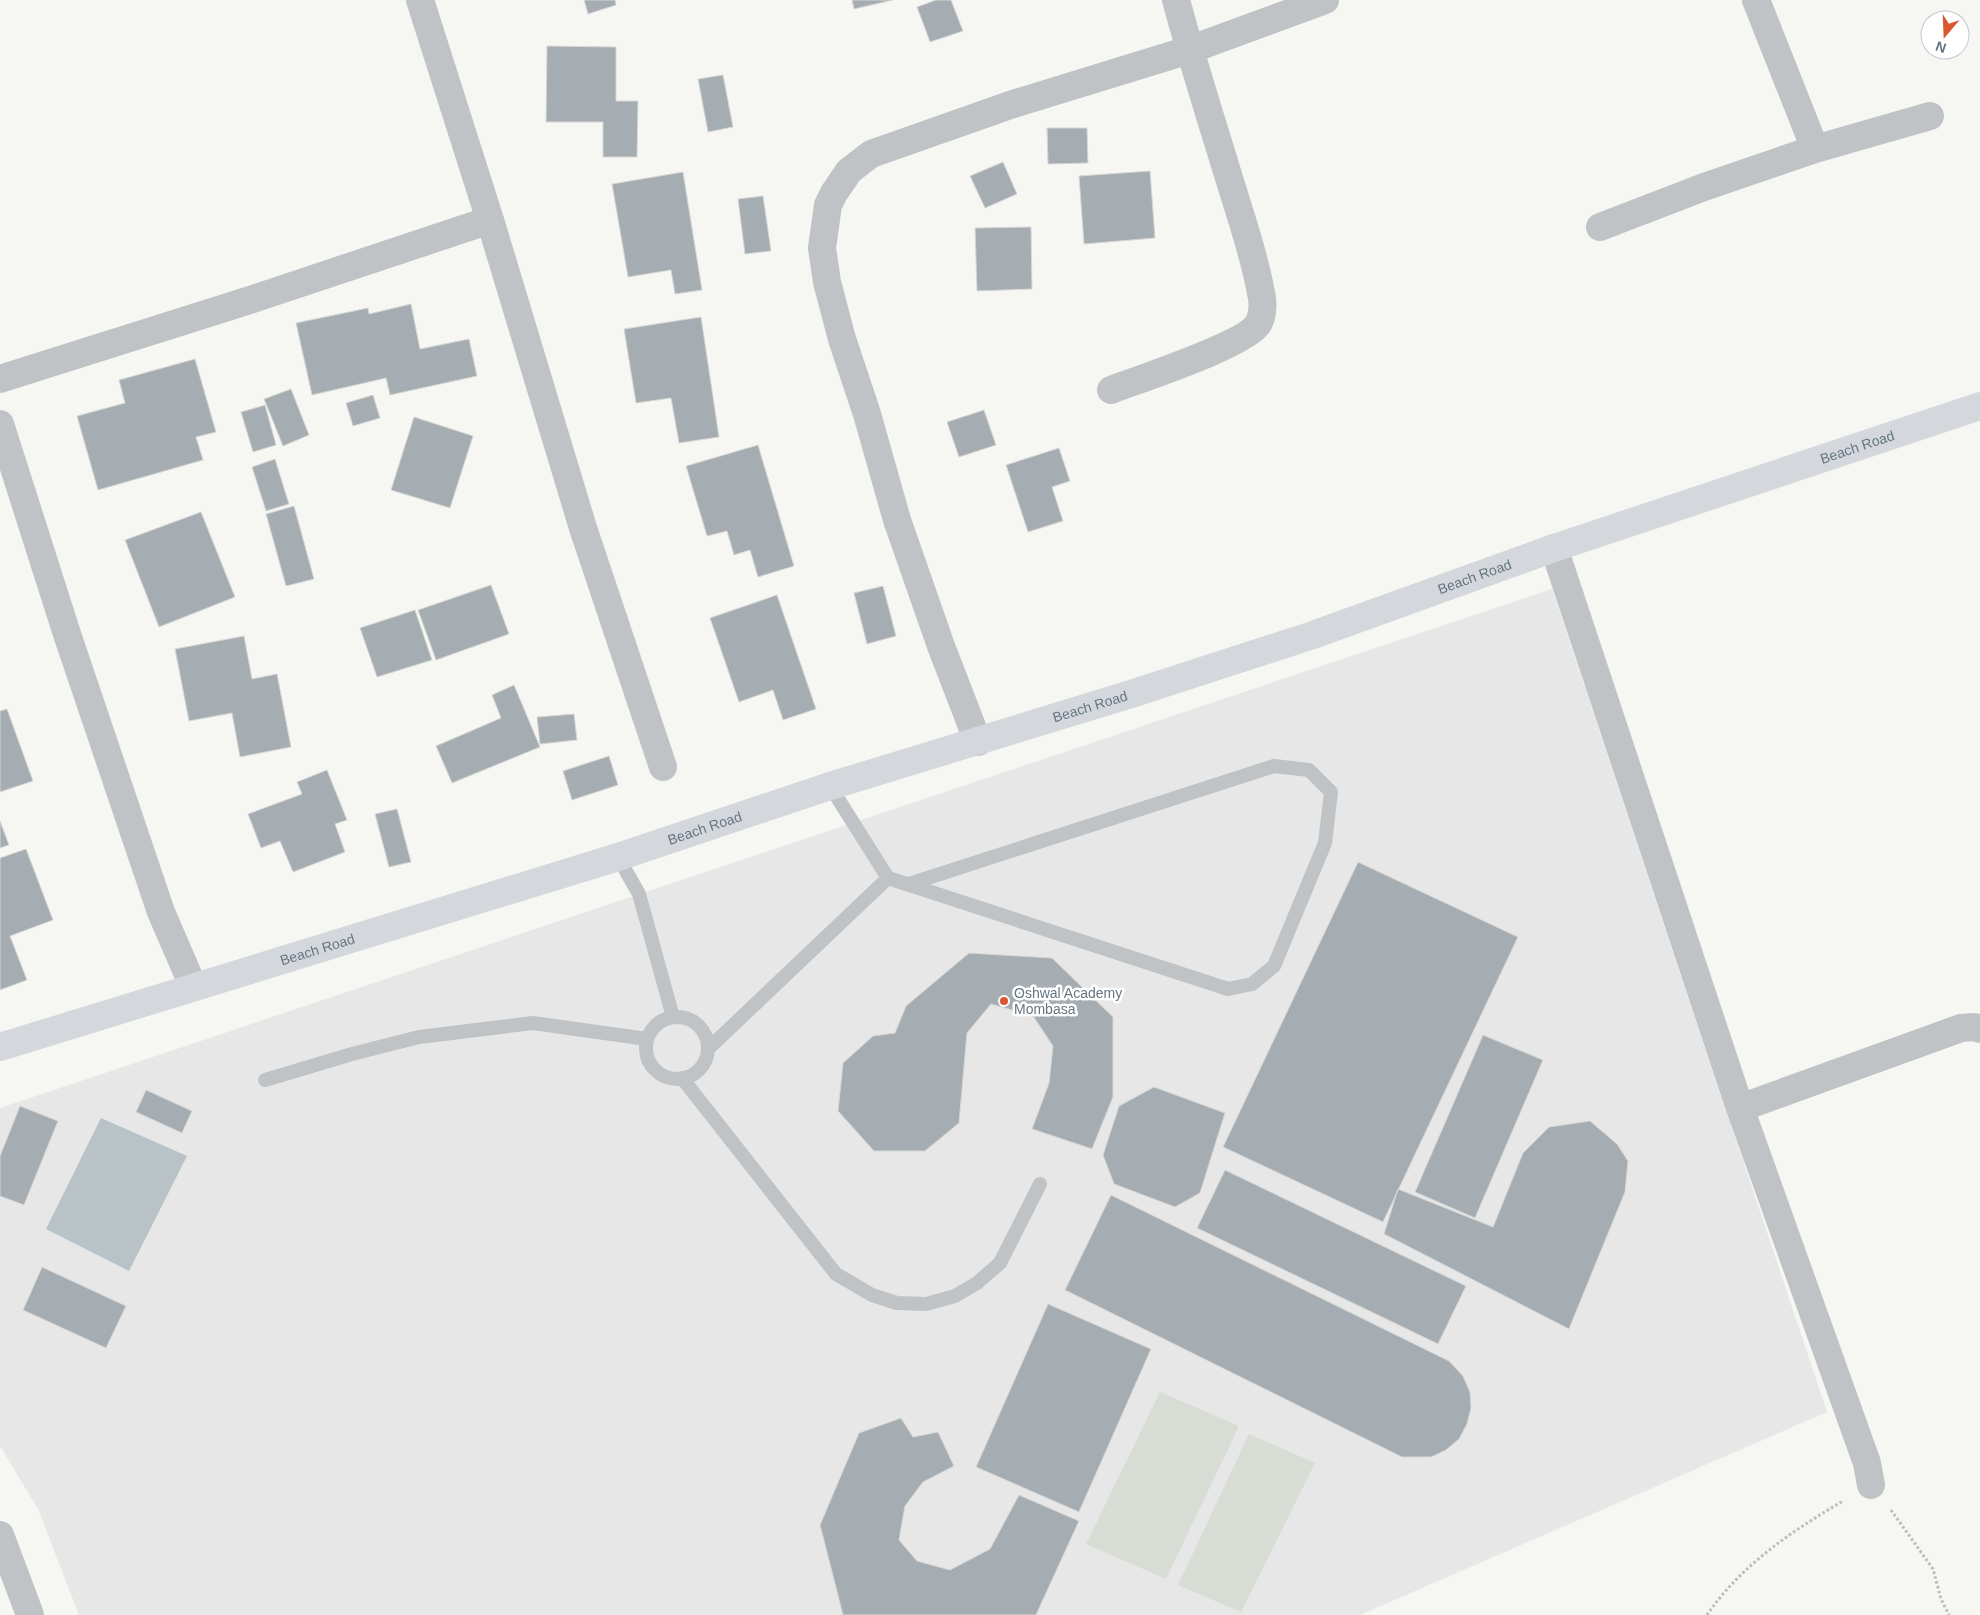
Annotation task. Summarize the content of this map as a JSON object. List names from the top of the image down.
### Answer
{
  "streets": {
    "main road": ["Beach Road"]
  },
  "places": ["Oshwal Academy Mombasa"],
  "north": "bottom"
}
